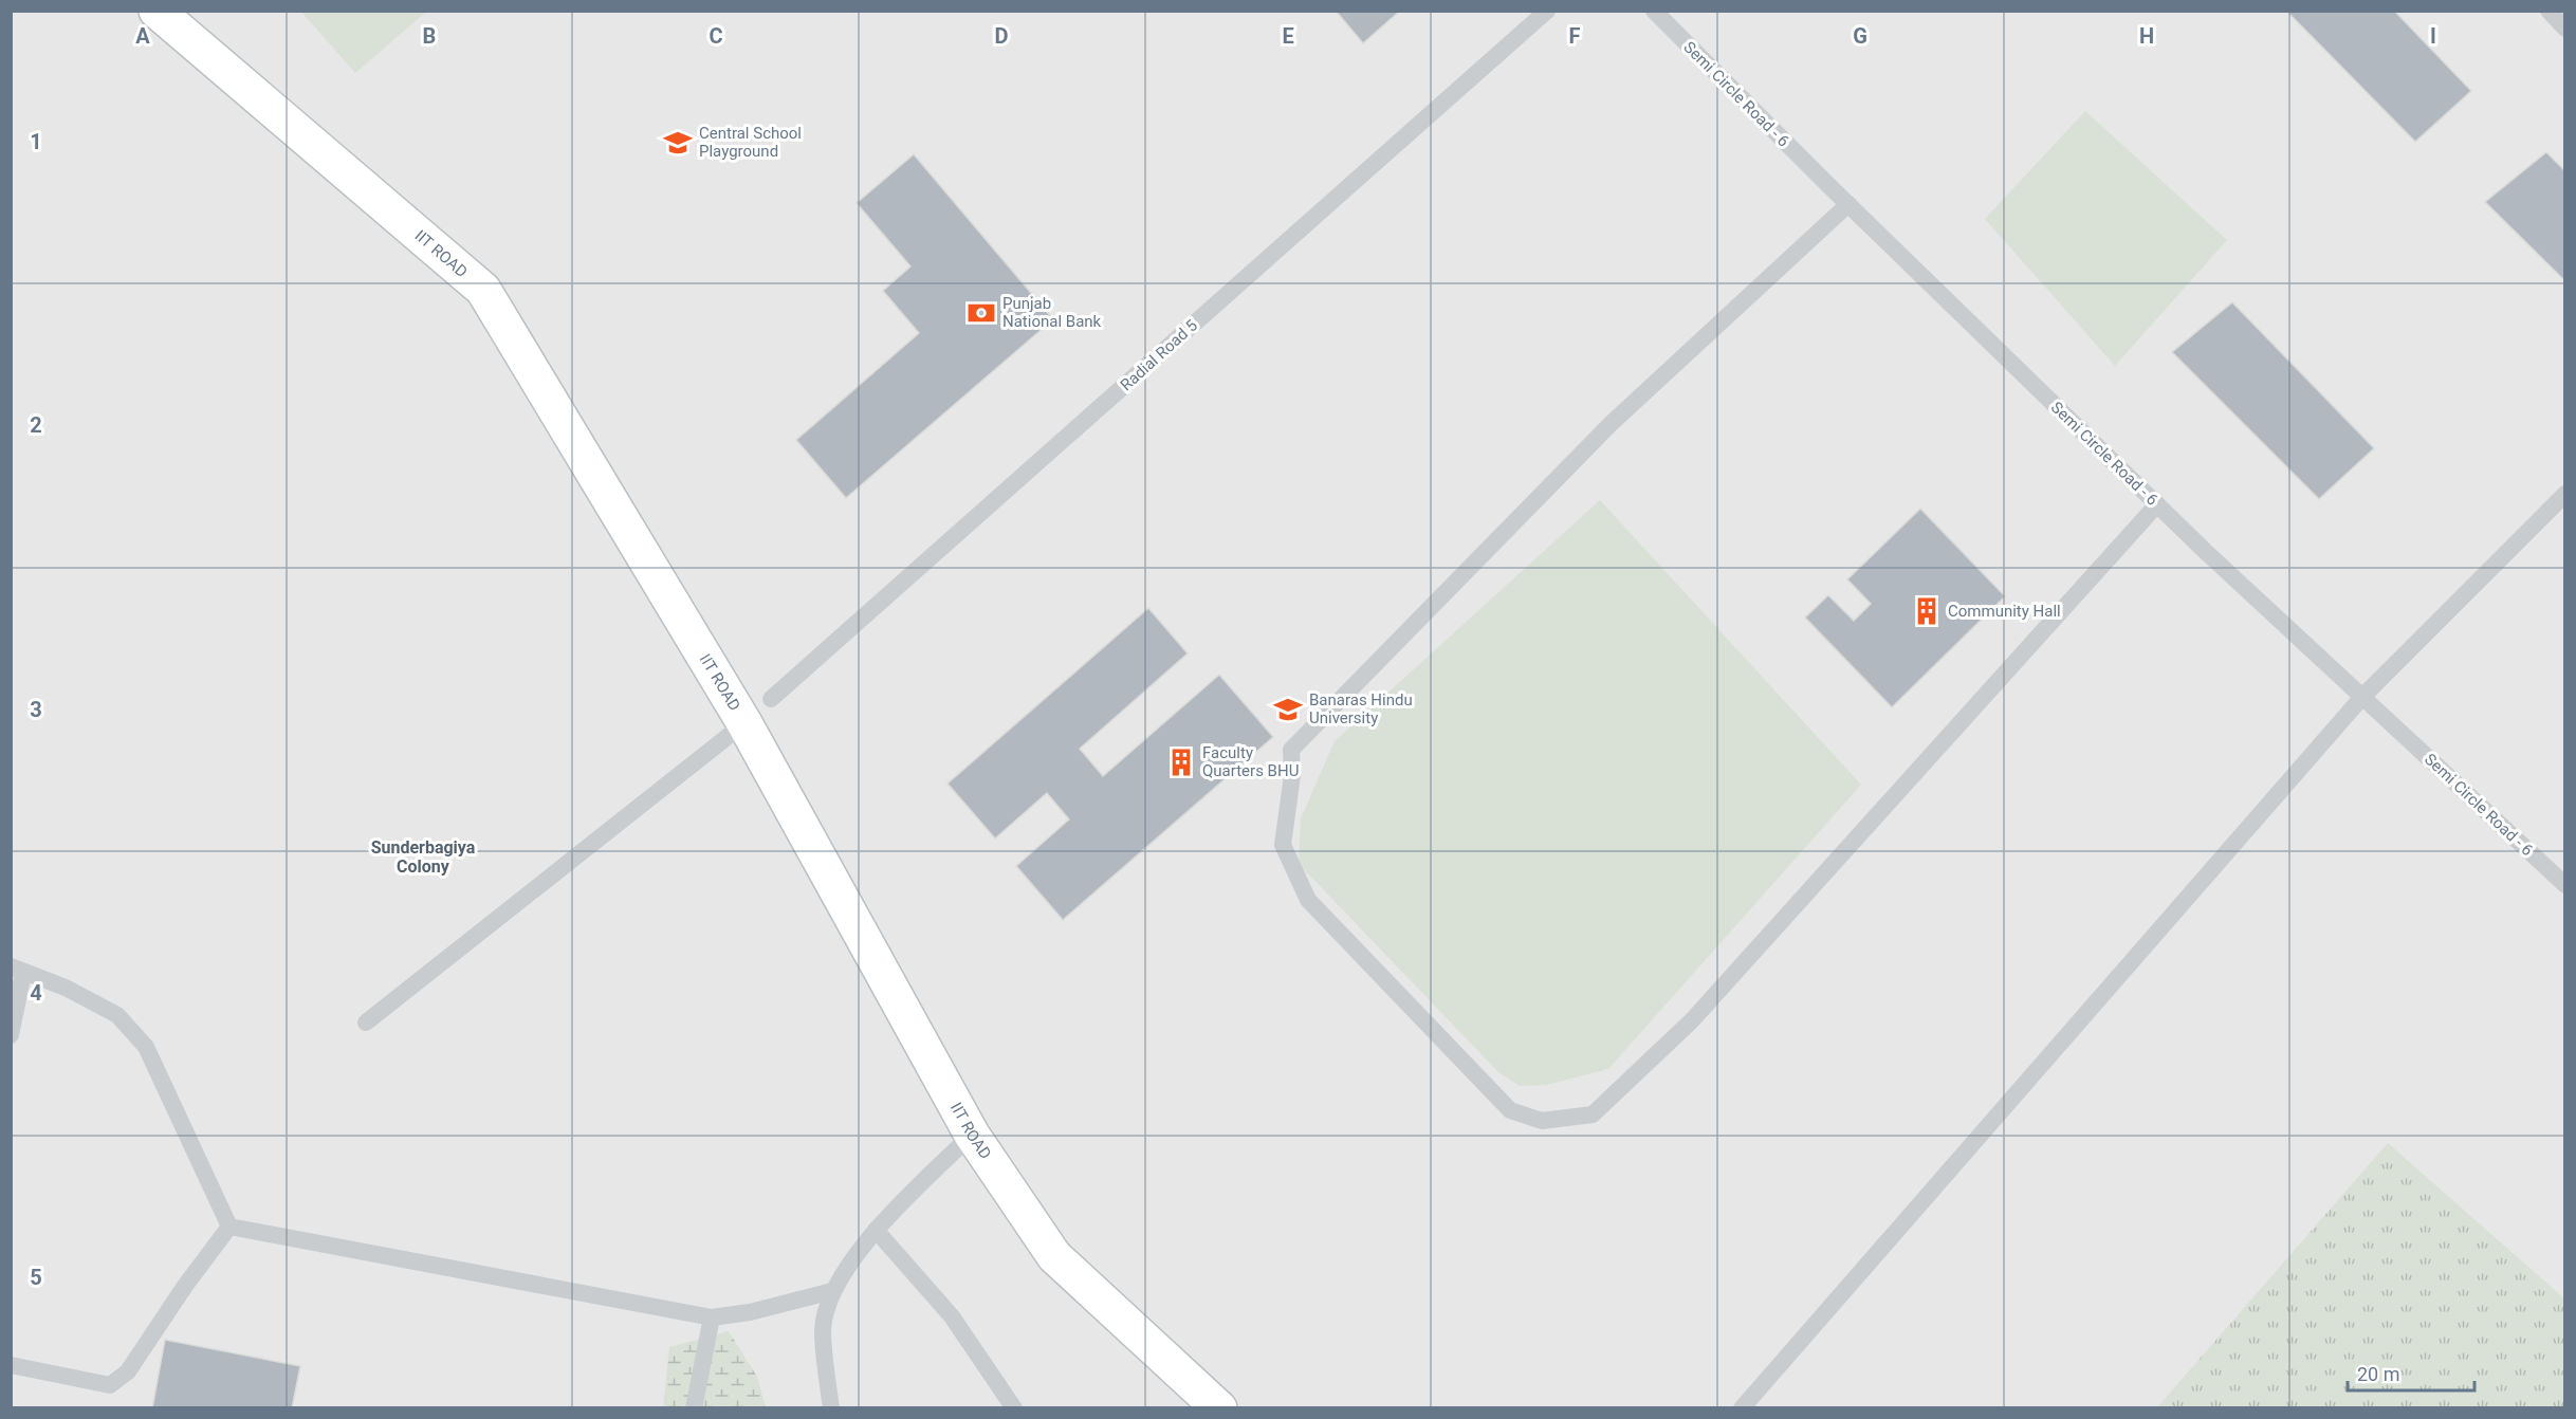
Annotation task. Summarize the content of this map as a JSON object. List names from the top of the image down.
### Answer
{
  "streets": {
    "street": ["IIT ROAD"],
    "lane": ["Semi Circle Road - 6", "Radial Road 5"]
  },
  "districts": ["Sunderbagiya Colony"],
  "places": {
    "school or university": ["Central School Playground", "Banaras Hindu University"],
    "bank": ["Punjab National Bank"],
    "building": ["Community Hall", "Faculty Quarters BHU"]
  },
  "scale_bar": "20 m",
  "grid": {
    "columns": [
      "A",
      "B",
      "C",
      "D",
      "E",
      "F",
      "G",
      "H",
      "I"
    ],
    "rows": [
      "1",
      "2",
      "3",
      "4",
      "5"
    ]
  }
}
